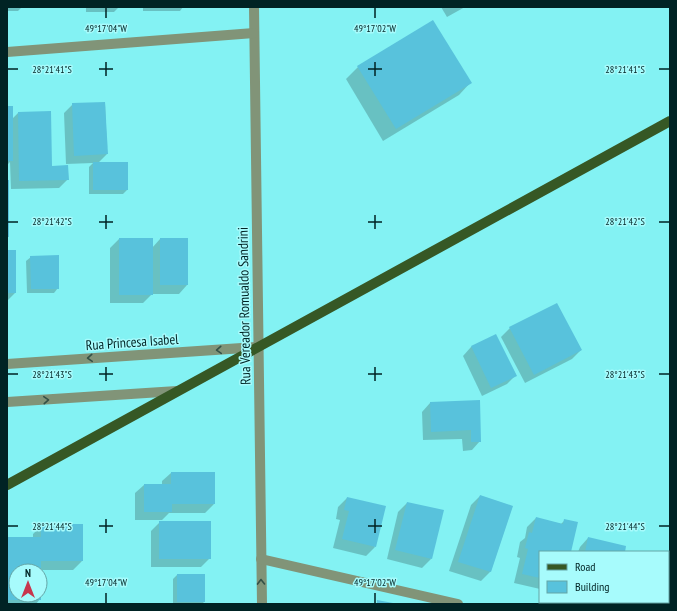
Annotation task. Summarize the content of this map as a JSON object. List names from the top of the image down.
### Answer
{
  "streets": {
    "street": ["Rua Vereador Romualdo Sandrini", "Rua Princesa Isabel"]
  },
  "crossings": [
    ["Rua Vereador Romualdo Sandrini", "Rua Princesa Isabel"]
  ],
  "legend": ["Road", "Building"],
  "north": "top",
  "coordinates": [
    "49°17'04\"W",
    "49°17'02\"W",
    "28°21'41\"S",
    "28°21'42\"S",
    "28°21'43\"S",
    "28°21'44\"S"
  ]
}
